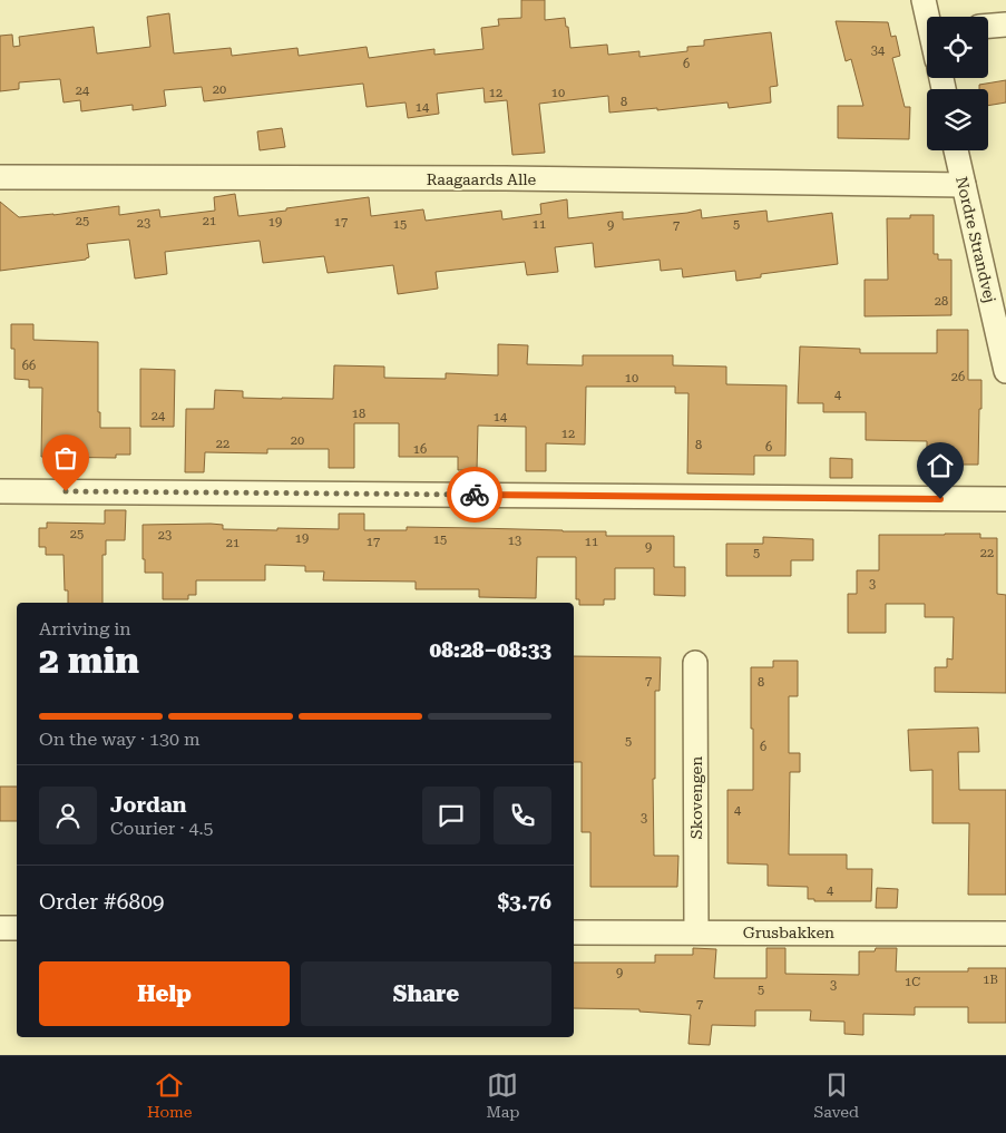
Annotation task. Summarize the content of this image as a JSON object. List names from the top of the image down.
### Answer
{
  "streets": {
    "street": [
      "Raagaards Alle",
      "Nordre Strandvej",
      "Skovengen",
      "Grusbakken"
    ]
  },
  "crossings": [
    ["Raagaards Alle", "Nordre Strandvej"],
    ["Skovengen", "Grusbakken"]
  ],
  "house_numbers": [
    "34",
    "6",
    "20",
    "24",
    "12",
    "10",
    "8",
    "14",
    "25",
    "21",
    "19",
    "17",
    "23",
    "15",
    "11",
    "5",
    "9",
    "7",
    "28",
    "66",
    "26",
    "10",
    "4",
    "18",
    "24",
    "14",
    "12",
    "20",
    "22",
    "8",
    "6",
    "16",
    "25",
    "23",
    "19",
    "15",
    "13",
    "17",
    "11",
    "21",
    "9",
    "5",
    "22",
    "3",
    "7",
    "8",
    "5",
    "6",
    "4",
    "3",
    "4",
    "9",
    "1B",
    "1C",
    "3",
    "5",
    "7"
  ],
  "page": {
    "heading": ["2 min", "Arriving in", "08:28–08:33"],
    "panel": [
      "Jordan",
      "Courier · 4.5",
      "Order #6809",
      "$3.76"
    ],
    "bar": "On the way · 130 m",
    "buttons": ["Help", "Share"],
    "tabs": ["Home", "Map", "Saved"]
  }
}
